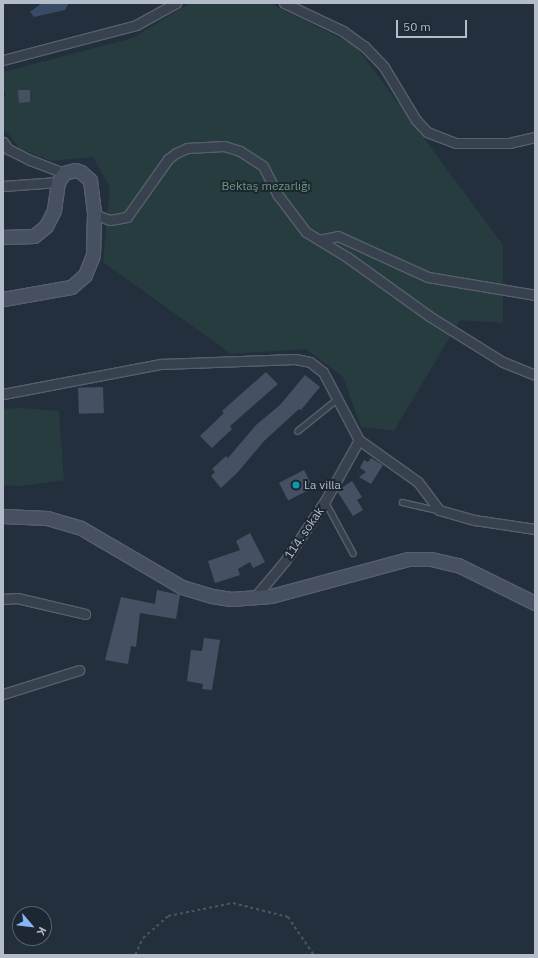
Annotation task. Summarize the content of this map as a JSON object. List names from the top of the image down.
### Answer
{
  "streets": {
    "street": ["114. sokak"]
  },
  "parks": ["Bektaş mezarlığı"],
  "places": ["La villa"],
  "scale_bar": "50 m",
  "north": "bottom right"
}
